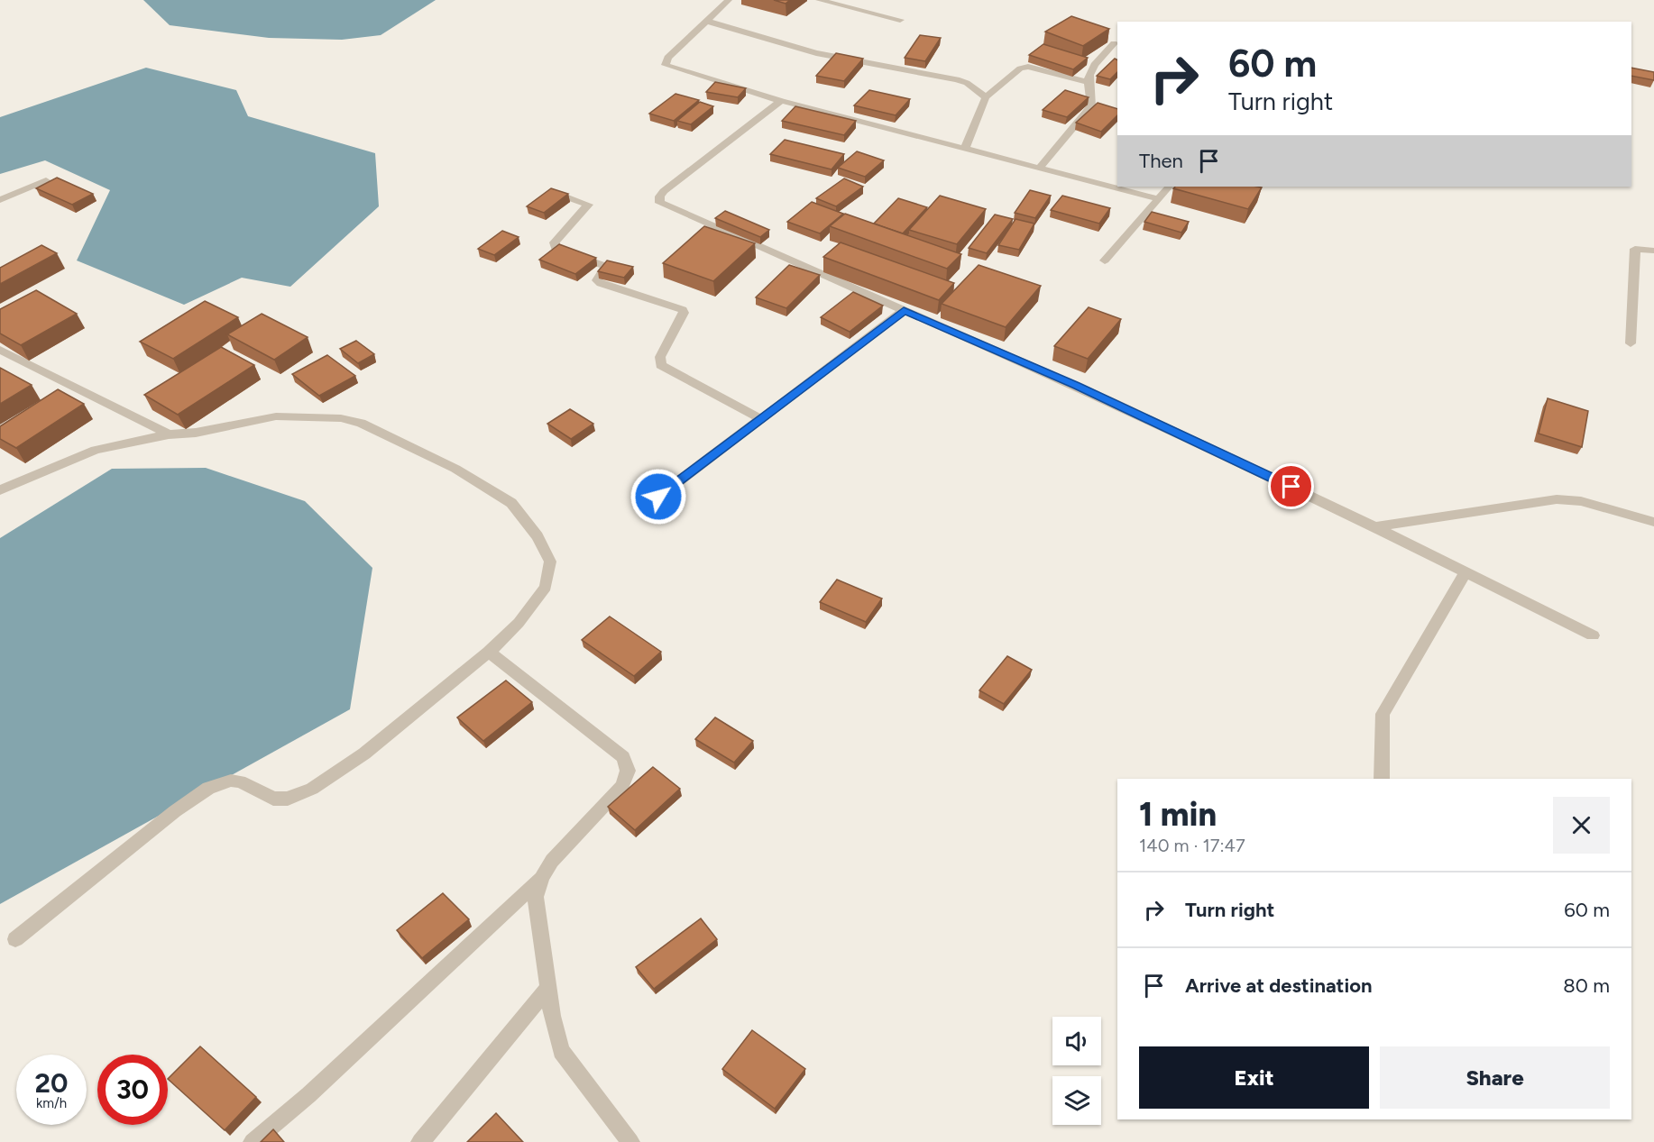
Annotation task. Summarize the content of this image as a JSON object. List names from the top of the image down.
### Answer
{
  "page": {
    "turn": ["60 m", "Turn right"],
    "then": "Then",
    "heading": ["1 min", "140 m · 17:47"],
    "list": [
      {
        "name": "Turn right",
        "value": "60 m"
      },
      {
        "name": "Arrive at destination",
        "value": "80 m"
      }
    ],
    "buttons": ["Exit", "Share"],
    "speed": "20 km/h",
    "limit": "30"
  }
}
